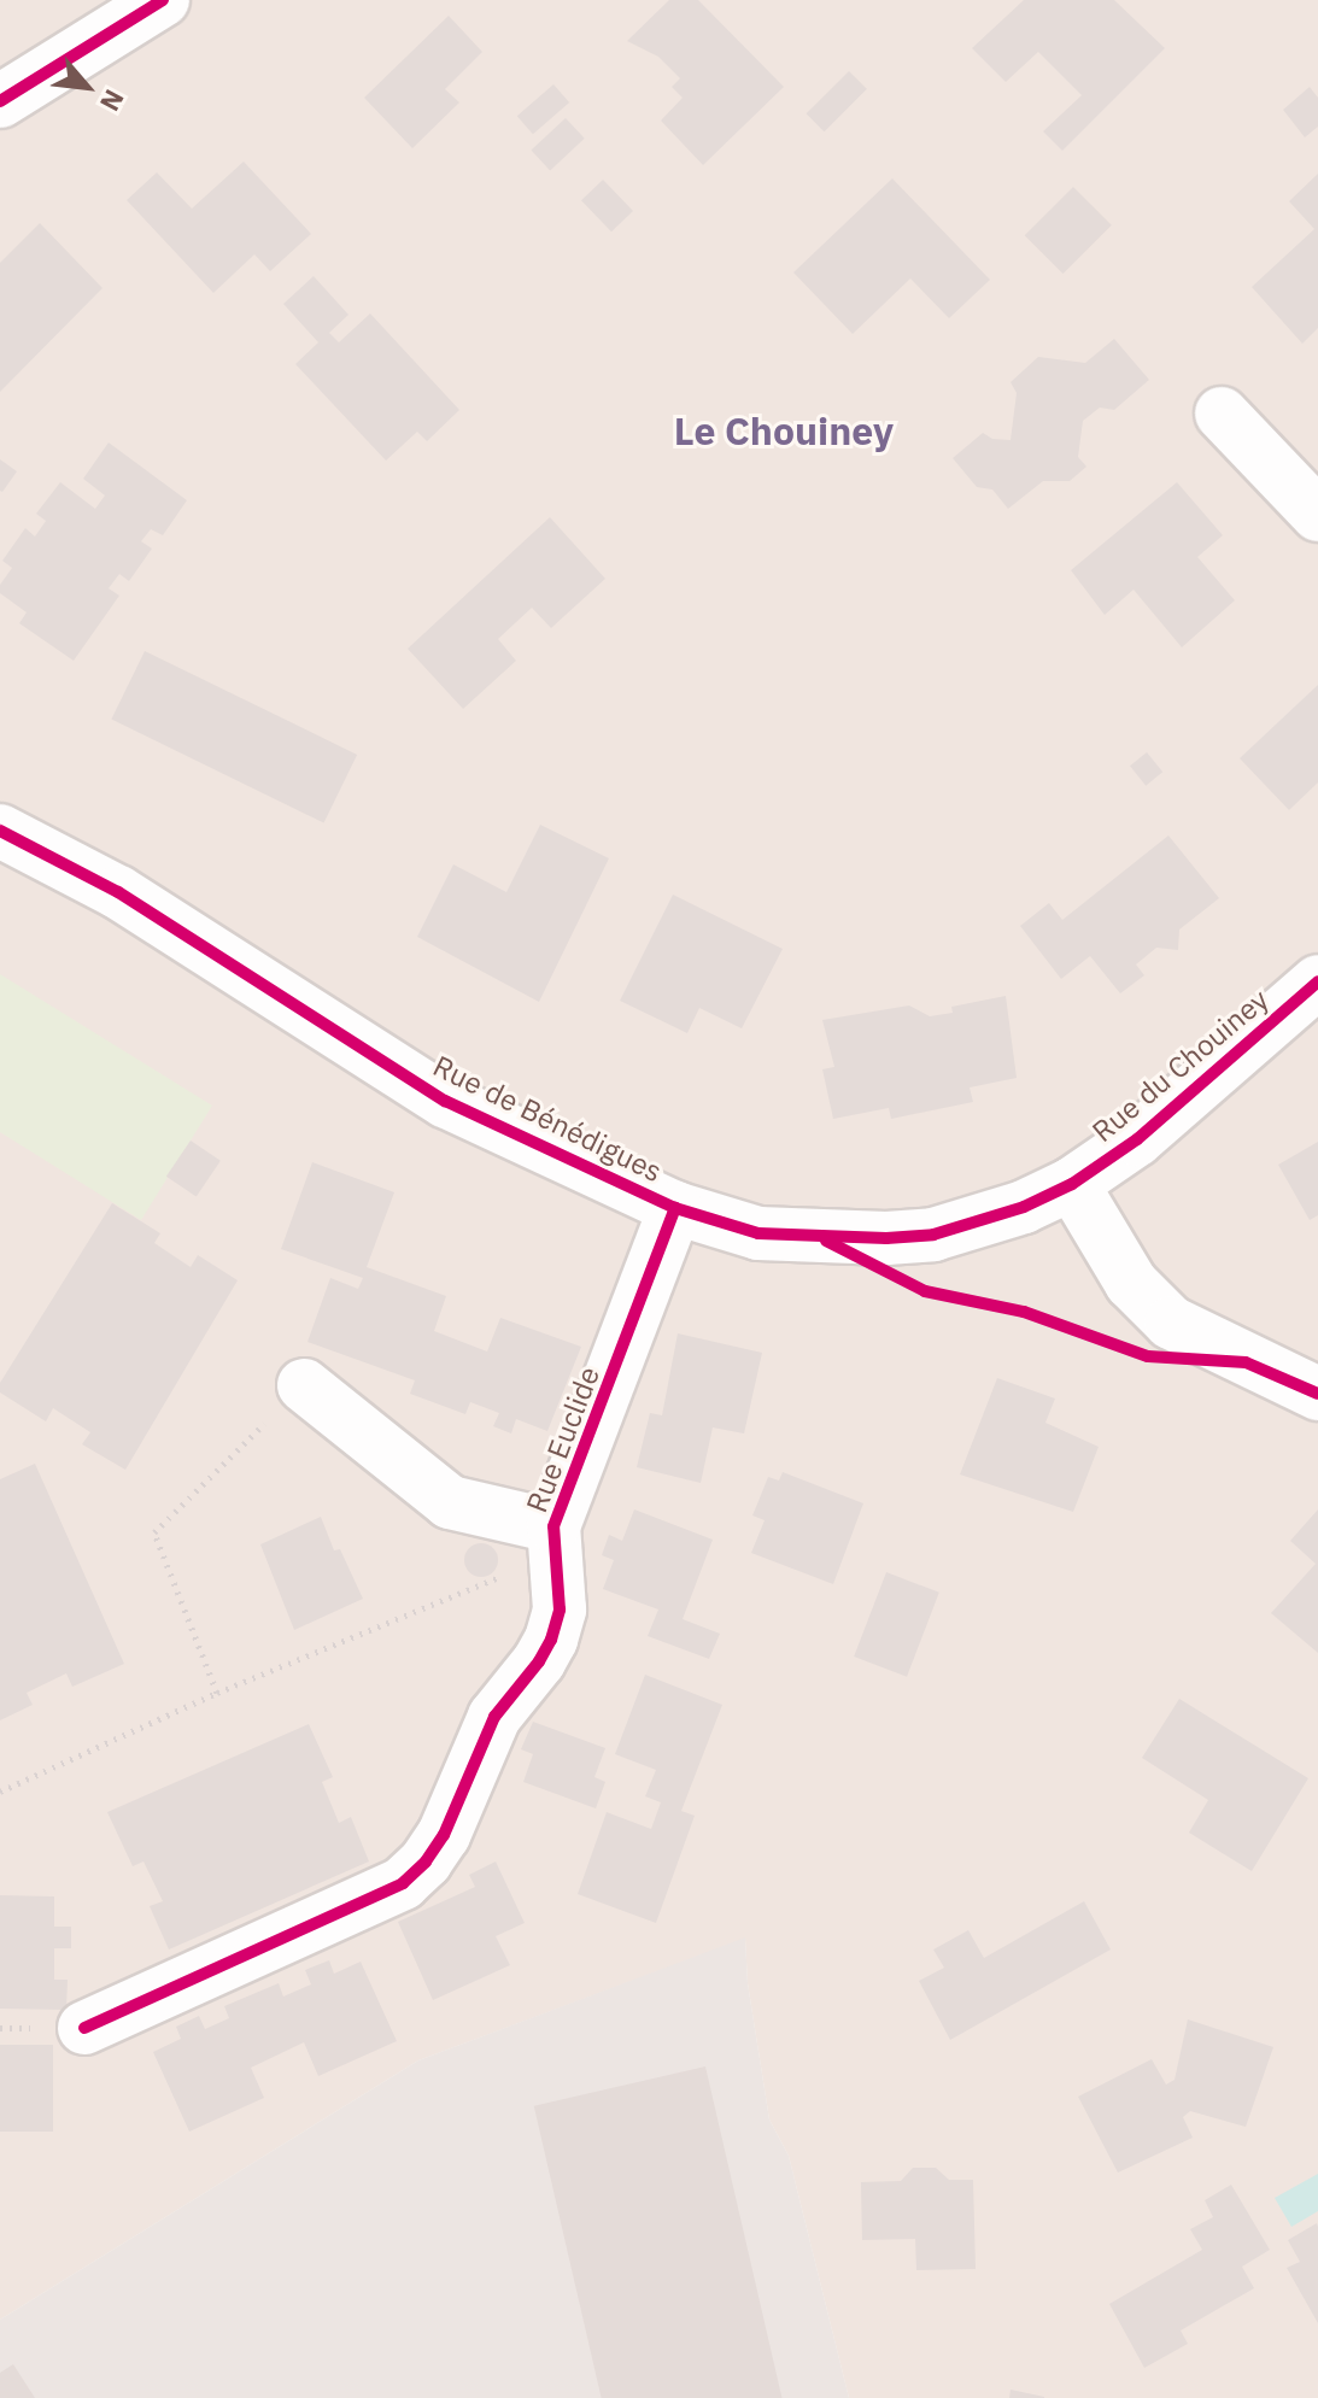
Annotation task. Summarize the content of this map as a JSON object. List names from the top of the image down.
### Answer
{
  "streets": {
    "street": ["Rue du Chouiney", "Rue de Bénédigues", "Rue Euclide"]
  },
  "crossings": [
    ["Rue du Chouiney", "Rue de Bénédigues"],
    ["Rue de Bénédigues", "Rue Euclide"]
  ],
  "districts": ["Le Chouiney"],
  "north": "bottom right"
}
